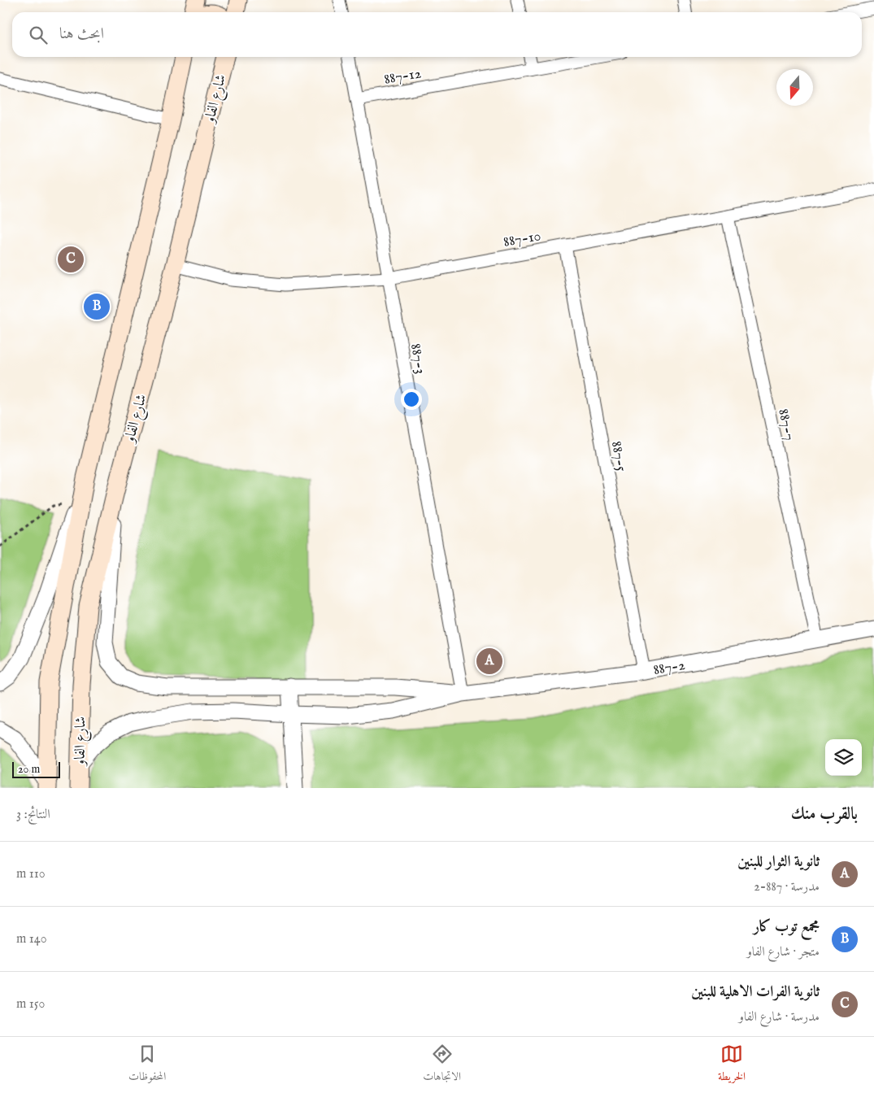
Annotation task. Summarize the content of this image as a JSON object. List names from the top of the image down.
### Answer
{
  "streets": {
    "main road": ["شارع الفاو"],
    "street": [
      "887-12",
      "887-10",
      "887-3",
      "887-7",
      "887-5",
      "887-2"
    ]
  },
  "crossings": [
    ["887-12", "887-3"],
    ["شارع الفاو", "887-10"],
    ["887-10", "887-3"],
    ["887-10", "887-7"],
    ["887-10", "887-5"],
    ["887-3", "887-2"],
    ["887-7", "887-2"],
    ["887-5", "887-2"]
  ],
  "scale_bar": "20 m",
  "north": "bottom",
  "page": {
    "search": "ابحث هنا",
    "pins": ["C", "B", "A"],
    "scale": "20 m",
    "heading": ["بالقرب منك", "النتائج: 3"],
    "list": [
      {
        "mark": "A",
        "name": "ثانوية الثوار للبنين",
        "note": "مدرسة · 887-2",
        "value": "110 m"
      },
      {
        "mark": "B",
        "name": "مجمع توب كار",
        "note": "متجر · شارع الفاو",
        "value": "140 m"
      },
      {
        "mark": "C",
        "name": "ثانوية الفرات الاهلية للبنين",
        "note": "مدرسة · شارع الفاو",
        "value": "150 m"
      }
    ],
    "nav": ["الخريطة", "الاتجاهات", "المحفوظات"]
  }
}
